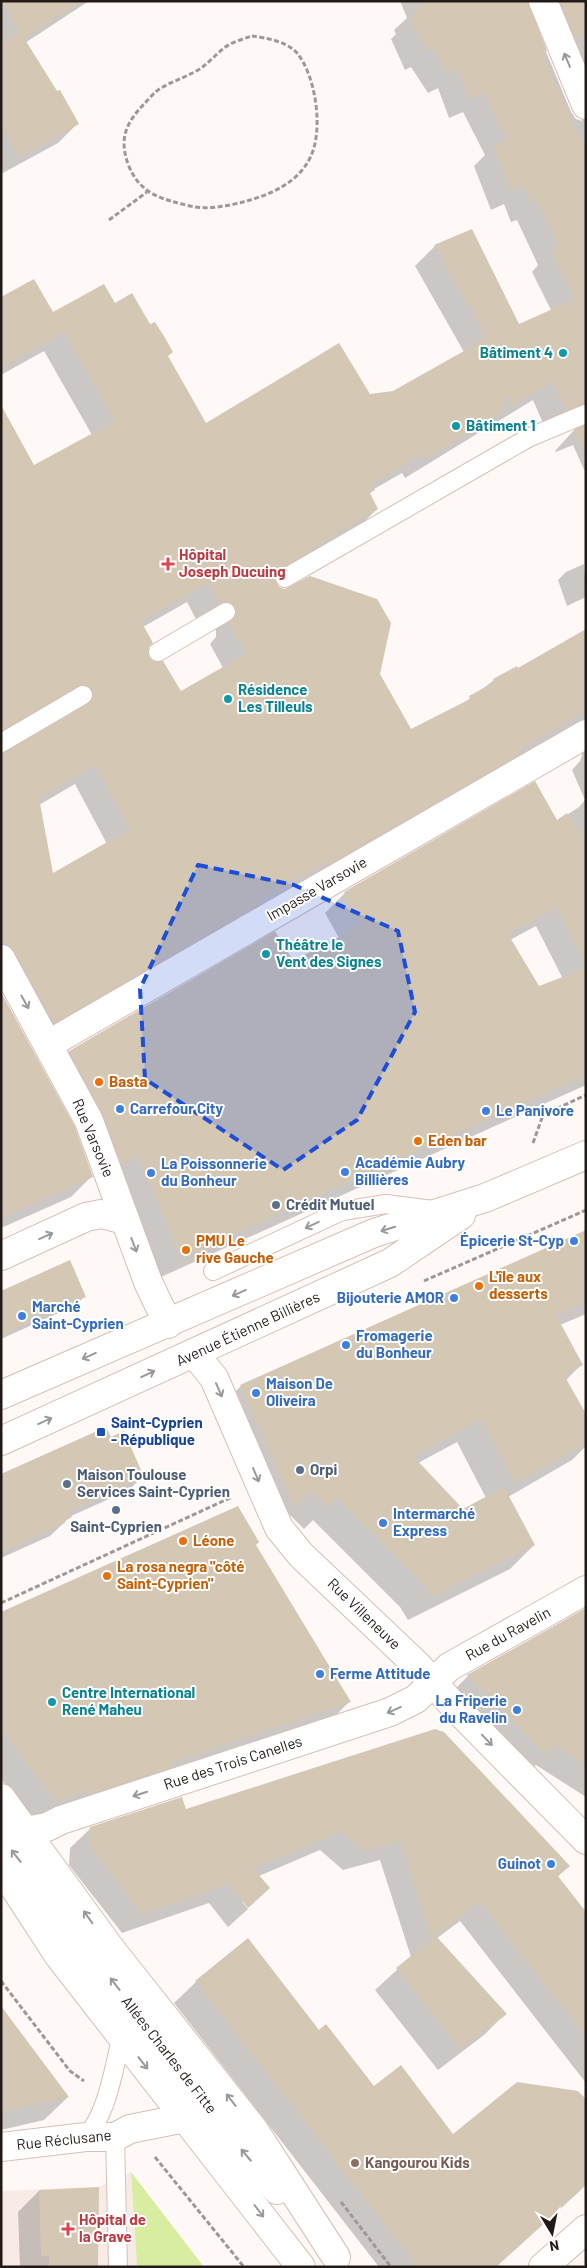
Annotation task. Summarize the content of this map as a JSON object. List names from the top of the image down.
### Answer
{
  "streets": {
    "street": [
      "Impasse Varsovie",
      "Rue Varsovie",
      "Avenue Étienne Billières",
      "Rue Villeneuve",
      "Rue du Ravelin",
      "Rue des Trois Canelles",
      "Allées Charles de Fitte",
      "Rue Réclusane"
    ]
  },
  "crossings": [
    ["Impasse Varsovie", "Rue Varsovie"],
    ["Rue Varsovie", "Avenue Étienne Billières"],
    ["Avenue Étienne Billières", "Rue Villeneuve"],
    ["Rue Villeneuve", "Rue du Ravelin"],
    ["Rue Villeneuve", "Rue des Trois Canelles"],
    ["Rue du Ravelin", "Rue des Trois Canelles"],
    ["Allées Charles de Fitte", "Rue Réclusane"]
  ],
  "one_way": ["Rue Varsovie", "Rue Villeneuve", "Rue des Trois Canelles"],
  "places": {
    "other": [
      "Bâtiment 4",
      "Bâtiment 1",
      "Résidence Les Tilleuls",
      "Théâtre le Vent des Signes",
      "Basta",
      "Carrefour City",
      "Le Panivore",
      "Eden bar",
      "Académie Aubry Billières",
      "La Poissonnerie du Bonheur",
      "Crédit Mutuel",
      "Épicerie St-Cyp",
      "PMU Le rive Gauche",
      "L'île aux desserts",
      "Bijouterie AMOR",
      "Marché Saint-Cyprien",
      "Fromagerie du Bonheur",
      "Maison De Oliveira",
      "Orpi",
      "Maison Toulouse Services Saint-Cyprien",
      "Saint-Cyprien",
      "Intermarché Express",
      "Léone",
      "La rosa negra \"côté Saint-Cyprien\"",
      "Ferme Attitude",
      "Centre International René Maheu",
      "La Friperie du Ravelin",
      "Guinot",
      "Kangourou Kids"
    ],
    "health": ["Hôpital Joseph Ducuing", "Hôpital de la Grave"],
    "transit": ["Saint-Cyprien - République"]
  },
  "north": "bottom"
}
